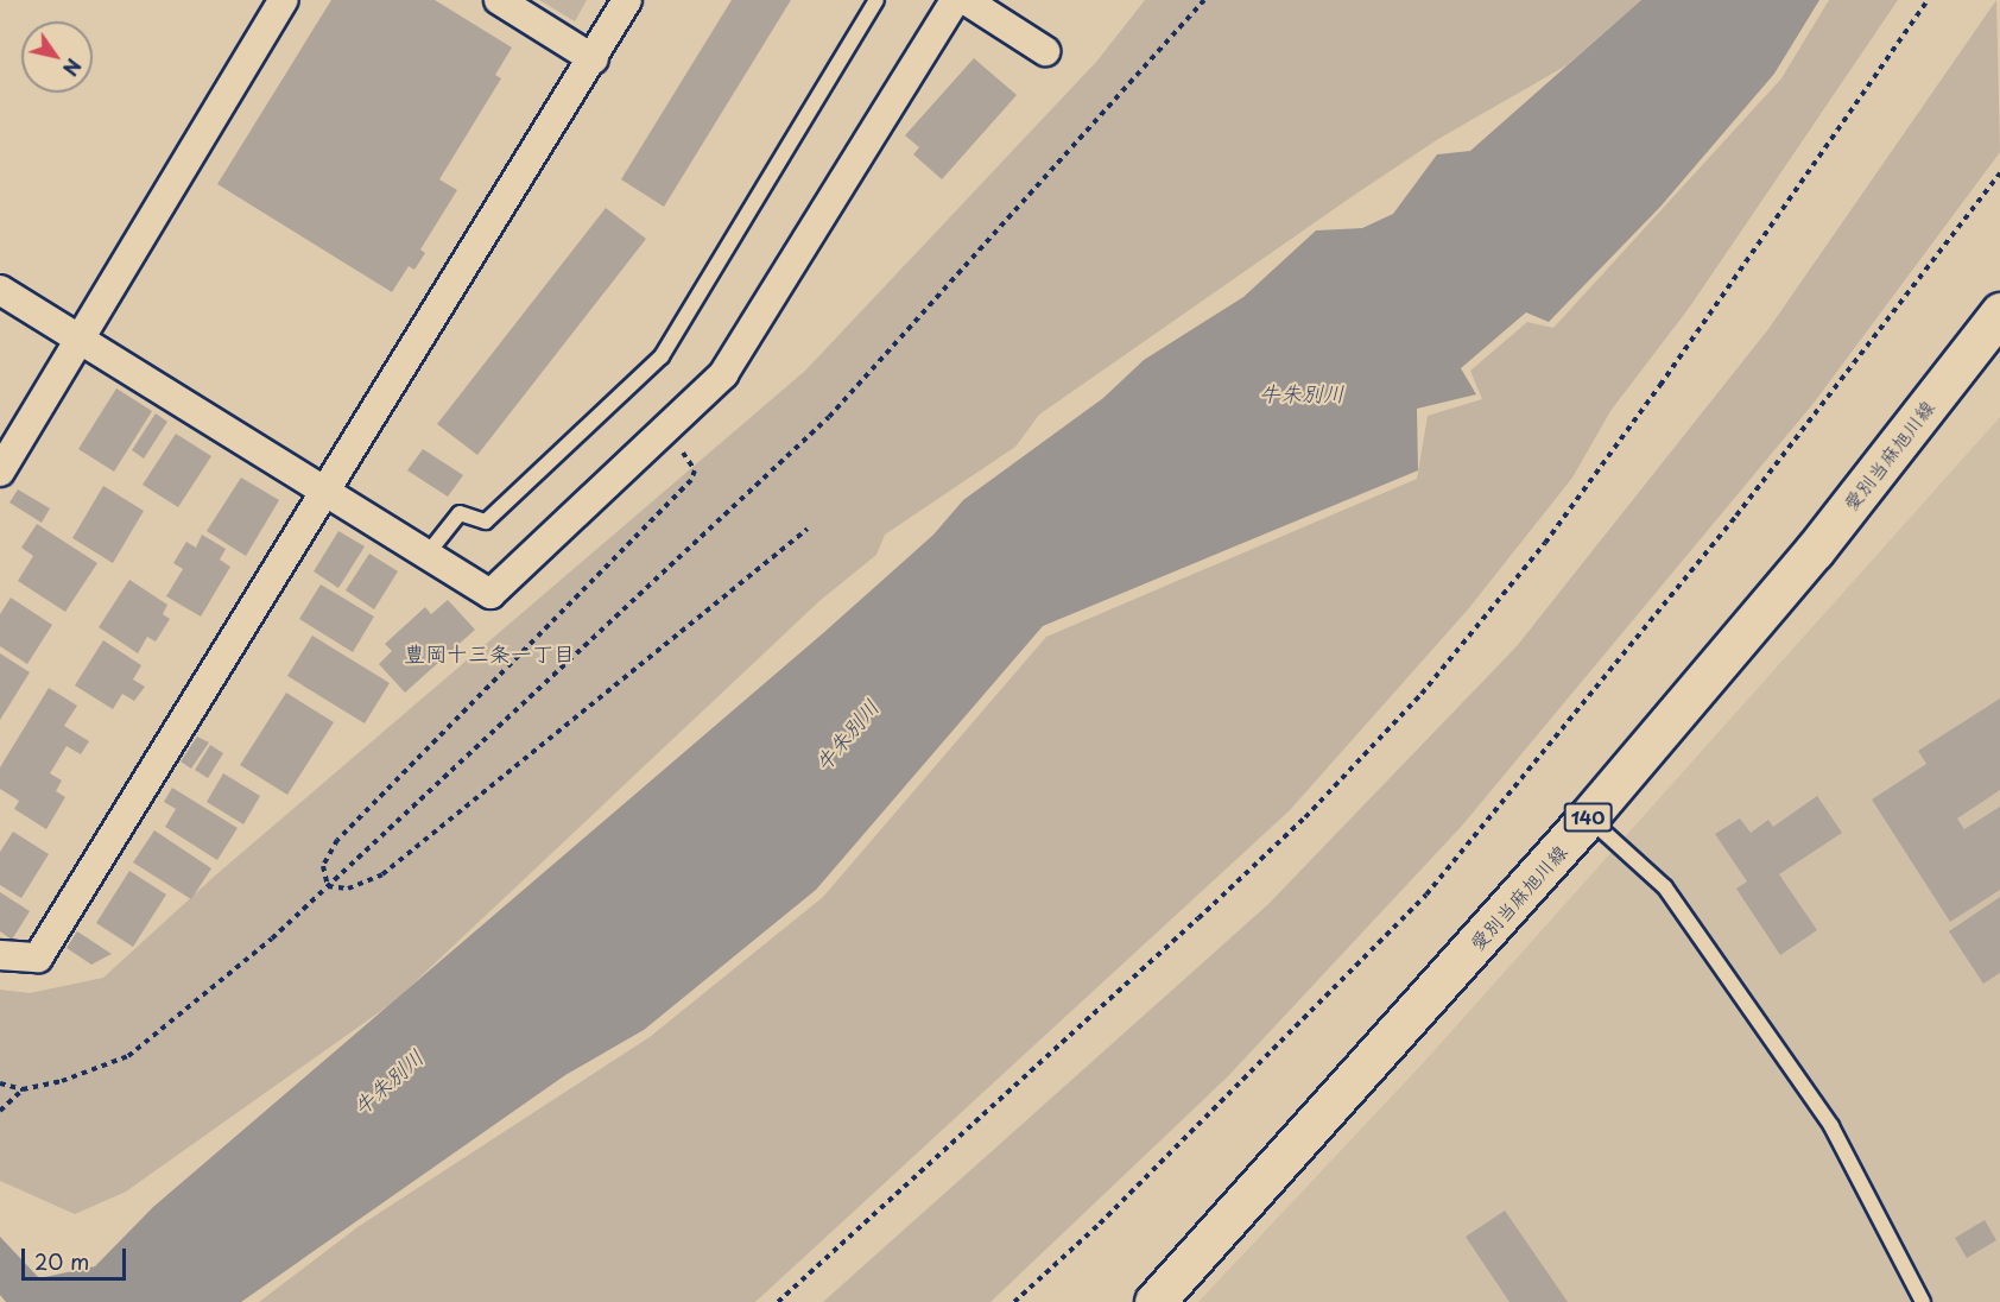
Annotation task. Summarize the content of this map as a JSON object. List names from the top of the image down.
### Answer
{
  "streets": {
    "main road": ["愛別当麻旭川線", "140"]
  },
  "districts": ["豊岡十三条一丁目"],
  "water": ["牛朱別川"],
  "scale_bar": "20 m",
  "north": "bottom right"
}
